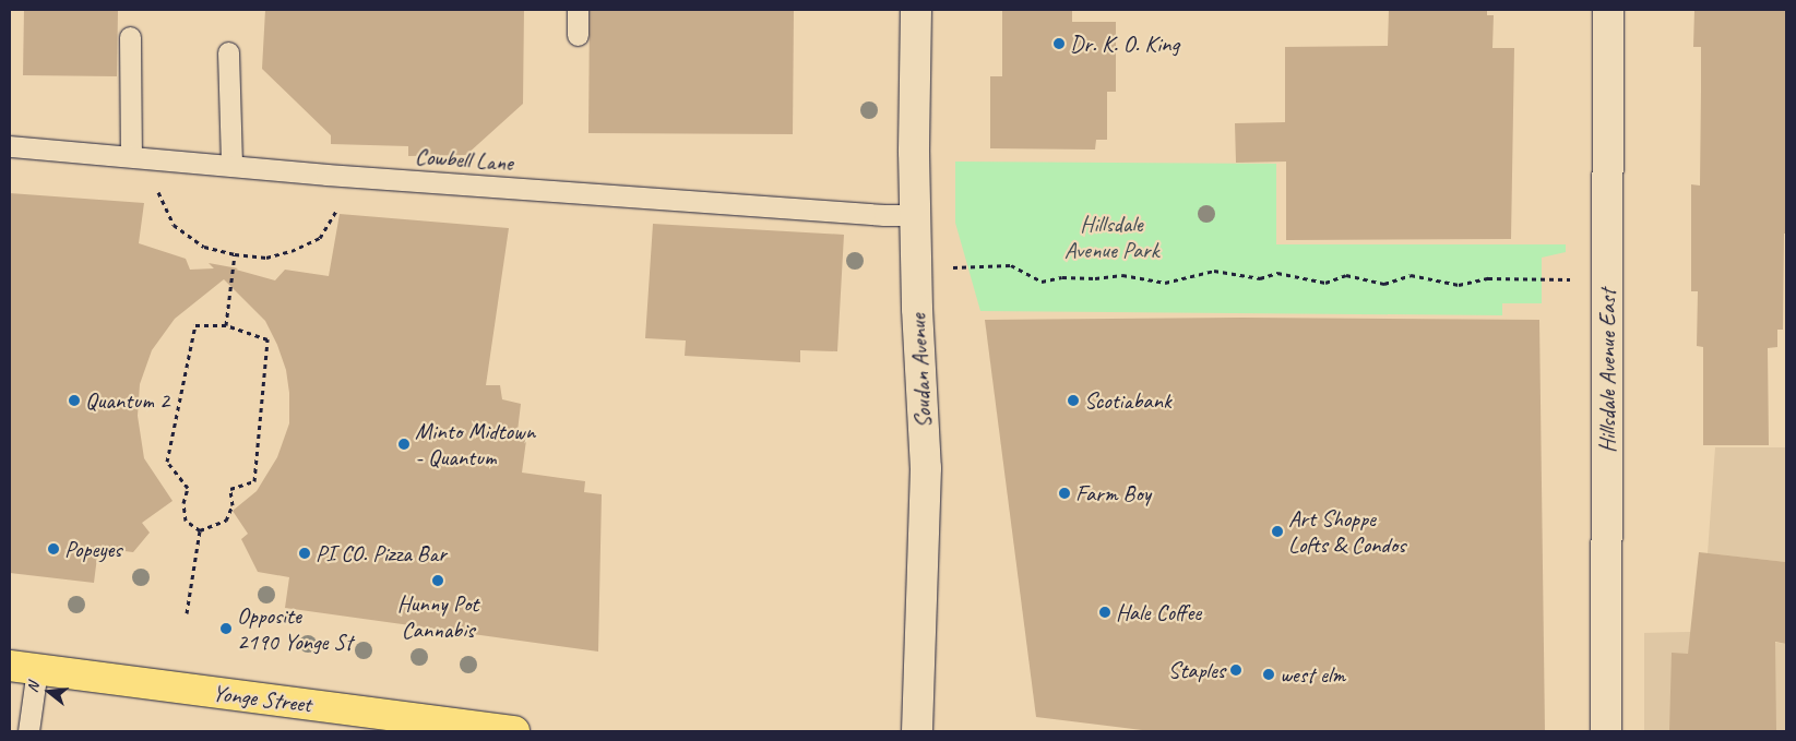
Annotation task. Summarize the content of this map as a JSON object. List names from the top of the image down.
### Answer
{
  "streets": {
    "main road": ["Yonge Street"],
    "street": ["Soudan Avenue", "Hillsdale Avenue East"],
    "lane": ["Cowbell Lane"]
  },
  "crossings": [
    ["Cowbell Lane", "Soudan Avenue"]
  ],
  "parks": ["Hillsdale Avenue Park"],
  "places": [
    "Dr. K. O. King",
    "Quantum 2",
    "Scotiabank",
    "Minto Midtown - Quantum",
    "Farm Boy",
    "Art Shoppe Lofts & Condos",
    "Popeyes",
    "PI CO. Pizza Bar",
    "Hunny Pot Cannabis",
    "Hale Coffee",
    "Opposite 2190 Yonge St",
    "Staples",
    "west elm"
  ],
  "north": "left"
}
